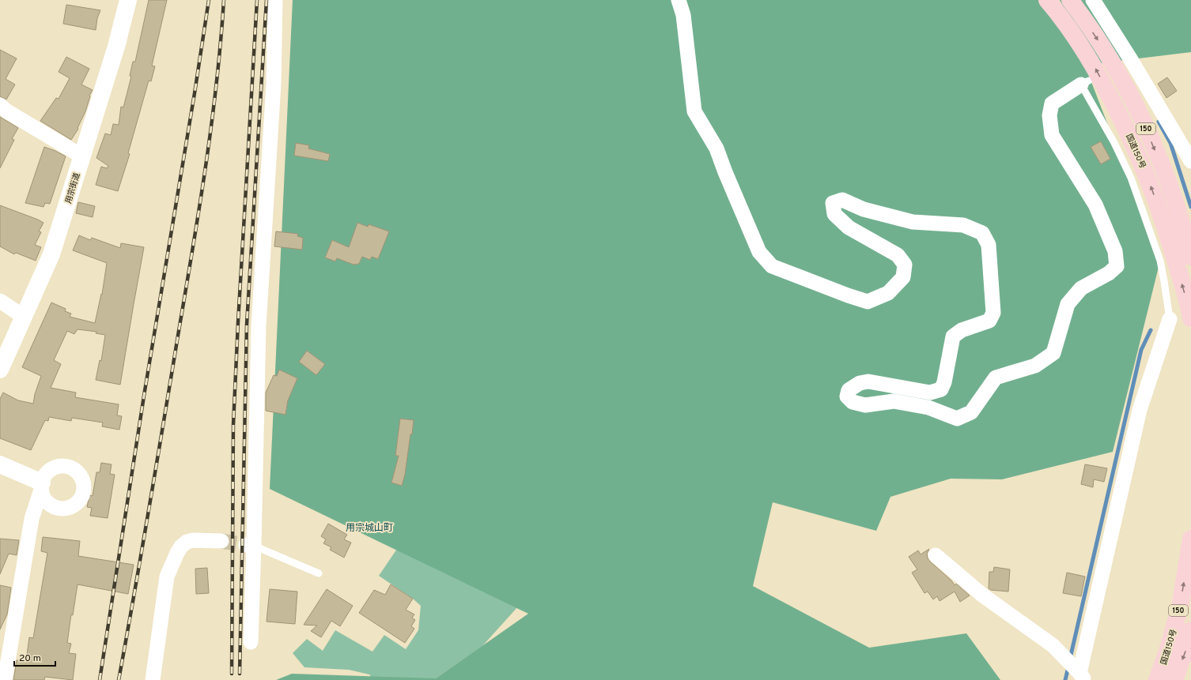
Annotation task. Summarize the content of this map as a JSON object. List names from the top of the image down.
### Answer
{
  "streets": {
    "highway": ["150", "国道150号"],
    "main road": ["用宗街道"]
  },
  "districts": ["用宗城山町"],
  "scale_bar": "20 m"
}
